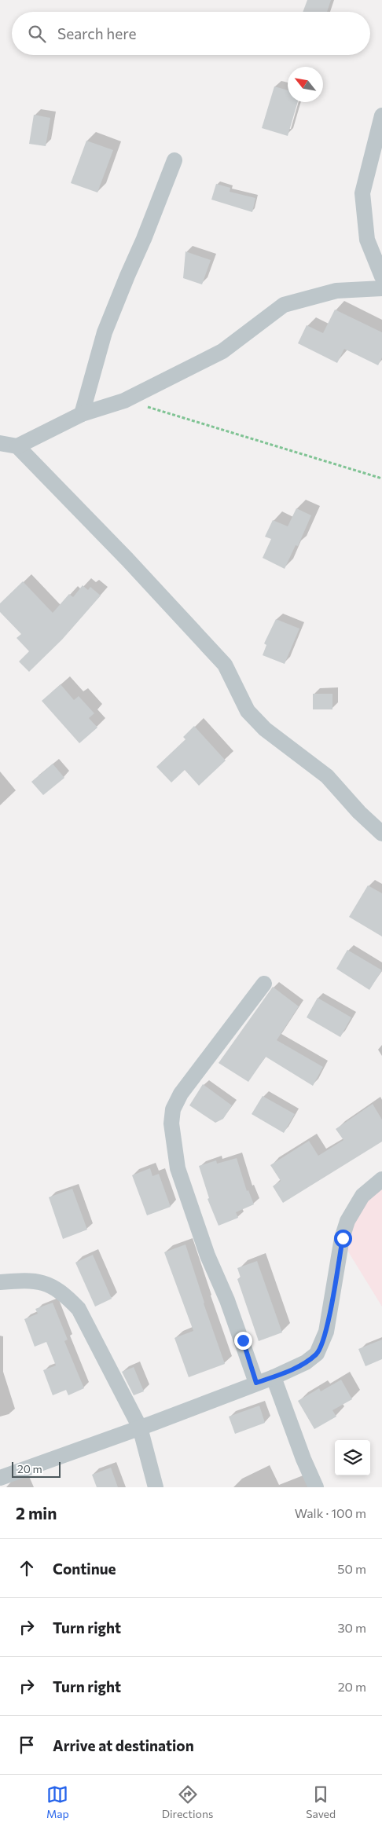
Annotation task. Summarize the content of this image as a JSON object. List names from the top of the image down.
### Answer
{
  "scale_bar": "20 m",
  "north": "top left",
  "page": {
    "search": "Search here",
    "scale": "20 m",
    "heading": ["2 min", "Walk · 100 m"],
    "list": [
      ["Continue", "50 m"],
      ["Turn right", "30 m"],
      ["Turn right", "20 m"],
      "Arrive at destination"
    ],
    "nav": ["Map", "Directions", "Saved"]
  }
}
